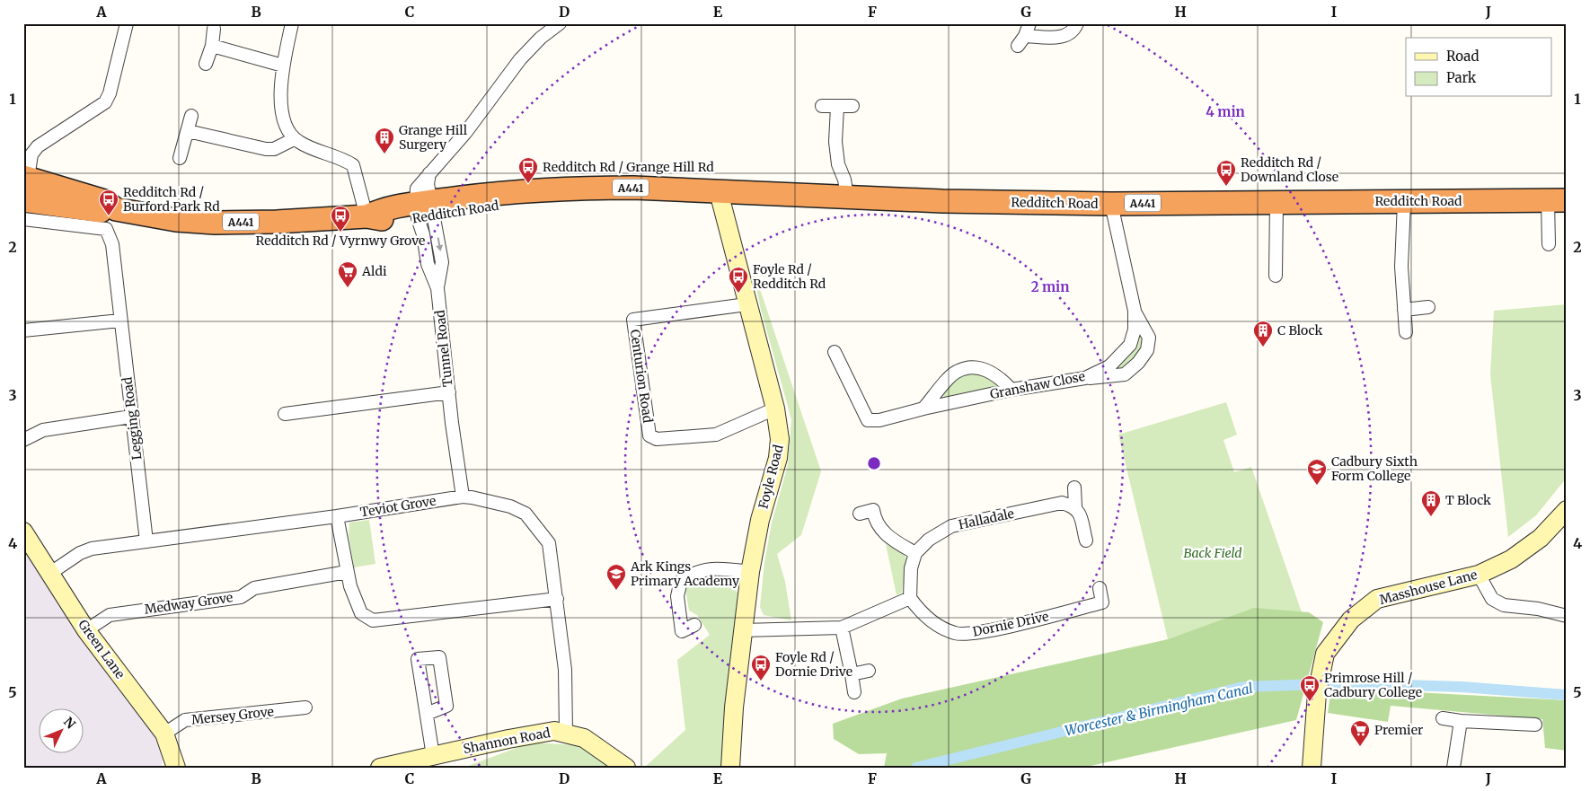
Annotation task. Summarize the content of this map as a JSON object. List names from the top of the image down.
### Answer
{
  "streets": {
    "highway": ["A441", "Redditch Road"],
    "street": [
      "Tunnel Road",
      "Centurion Road",
      "Granshaw Close",
      "Legging Road",
      "Foyle Road",
      "Teviot Grove",
      "Halladale",
      "Masshouse Lane",
      "Medway Grove",
      "Dornie Drive",
      "Green Lane",
      "Mersey Grove",
      "Shannon Road"
    ]
  },
  "crossings": [
    ["Redditch Road", "Tunnel Road"],
    ["Redditch Road", "Granshaw Close"],
    ["Redditch Road", "Foyle Road"],
    ["Tunnel Road", "Teviot Grove"],
    ["Centurion Road", "Foyle Road"],
    ["Legging Road", "Teviot Grove"],
    ["Teviot Grove", "Green Lane"],
    ["Teviot Grove", "Shannon Road"],
    ["Medway Grove", "Green Lane"],
    ["Green Lane", "Mersey Grove"]
  ],
  "water": ["Worcester & Birmingham Canal"],
  "parks": ["Back Field"],
  "places": {
    "building": ["Grange Hill Surgery", "C Block", "T Block"],
    "bus stop": [
      "Redditch Rd / Grange Hill Rd",
      "Redditch Rd / Downland Close",
      "Redditch Rd / Burford Park Rd",
      "Redditch Rd / Vyrnwy Grove",
      "Foyle Rd / Redditch Rd",
      "Foyle Rd / Dornie Drive",
      "Primrose Hill / Cadbury College"
    ],
    "supermarket": ["Aldi", "Premier"],
    "school or university": ["Cadbury Sixth Form College", "Ark Kings Primary Academy"]
  },
  "legend": ["Road", "Park"],
  "north": "top right",
  "grid": {
    "columns": [
      "A",
      "B",
      "C",
      "D",
      "E",
      "F",
      "G",
      "H",
      "I",
      "J"
    ],
    "rows": [
      "1",
      "2",
      "3",
      "4",
      "5"
    ]
  },
  "rings": ["4 min", "2 min"]
}
